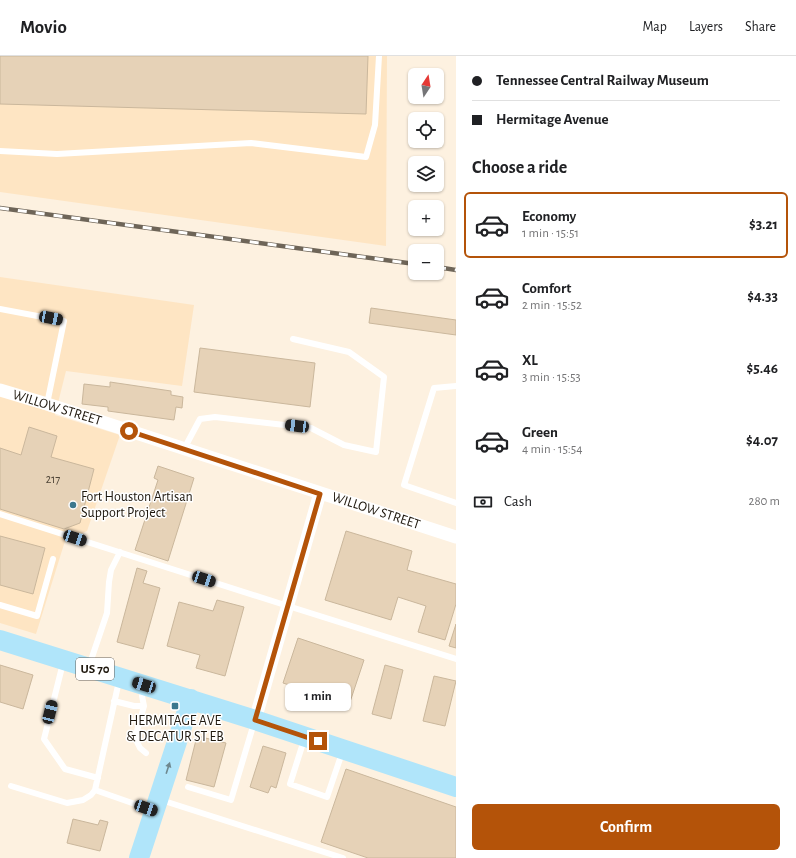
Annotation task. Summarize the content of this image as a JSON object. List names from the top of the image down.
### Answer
{
  "streets": {
    "main road": ["US 70"],
    "street": ["WILLOW STREET"]
  },
  "places": {
    "other": ["Fort Houston Artisan Support Project"],
    "transit": ["HERMITAGE AVE & DECATUR ST EB"]
  },
  "house_numbers": ["217"],
  "north": "top",
  "page": {
    "header": "Movio",
    "nav": ["Map", "Layers", "Share"],
    "banner": ["Tennessee Central Railway Museum", "Hermitage Avenue"],
    "map_buttons": ["+", "−"],
    "heading": "Choose a ride",
    "list": [
      {
        "name": "Economy",
        "note": "1 min · 15:51",
        "value": "$3.21"
      },
      {
        "name": "Comfort",
        "note": "2 min · 15:52",
        "value": "$4.33"
      },
      {
        "name": "XL",
        "note": "3 min · 15:53",
        "value": "$5.46"
      },
      {
        "name": "Green",
        "note": "4 min · 15:54",
        "value": "$4.07"
      }
    ],
    "pay": ["Cash", "280 m"],
    "bubble": "1 min",
    "buttons": "Confirm"
  }
}
